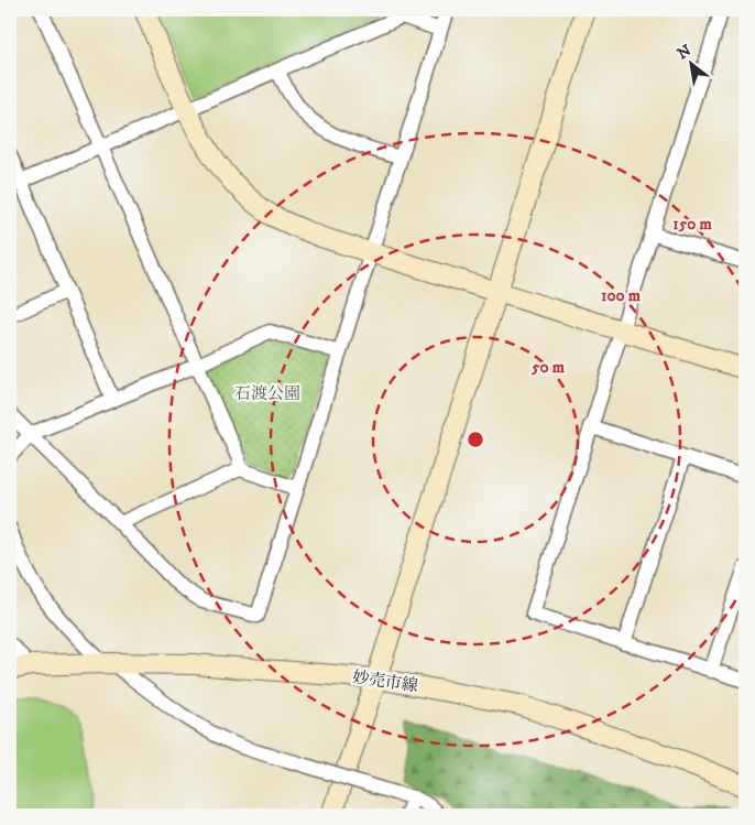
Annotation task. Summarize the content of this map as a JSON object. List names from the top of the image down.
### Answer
{
  "streets": {
    "street": ["妙売市線"]
  },
  "parks": ["石渡公園"],
  "north": "top left",
  "rings": ["150 m", "100 m", "50 m"]
}
